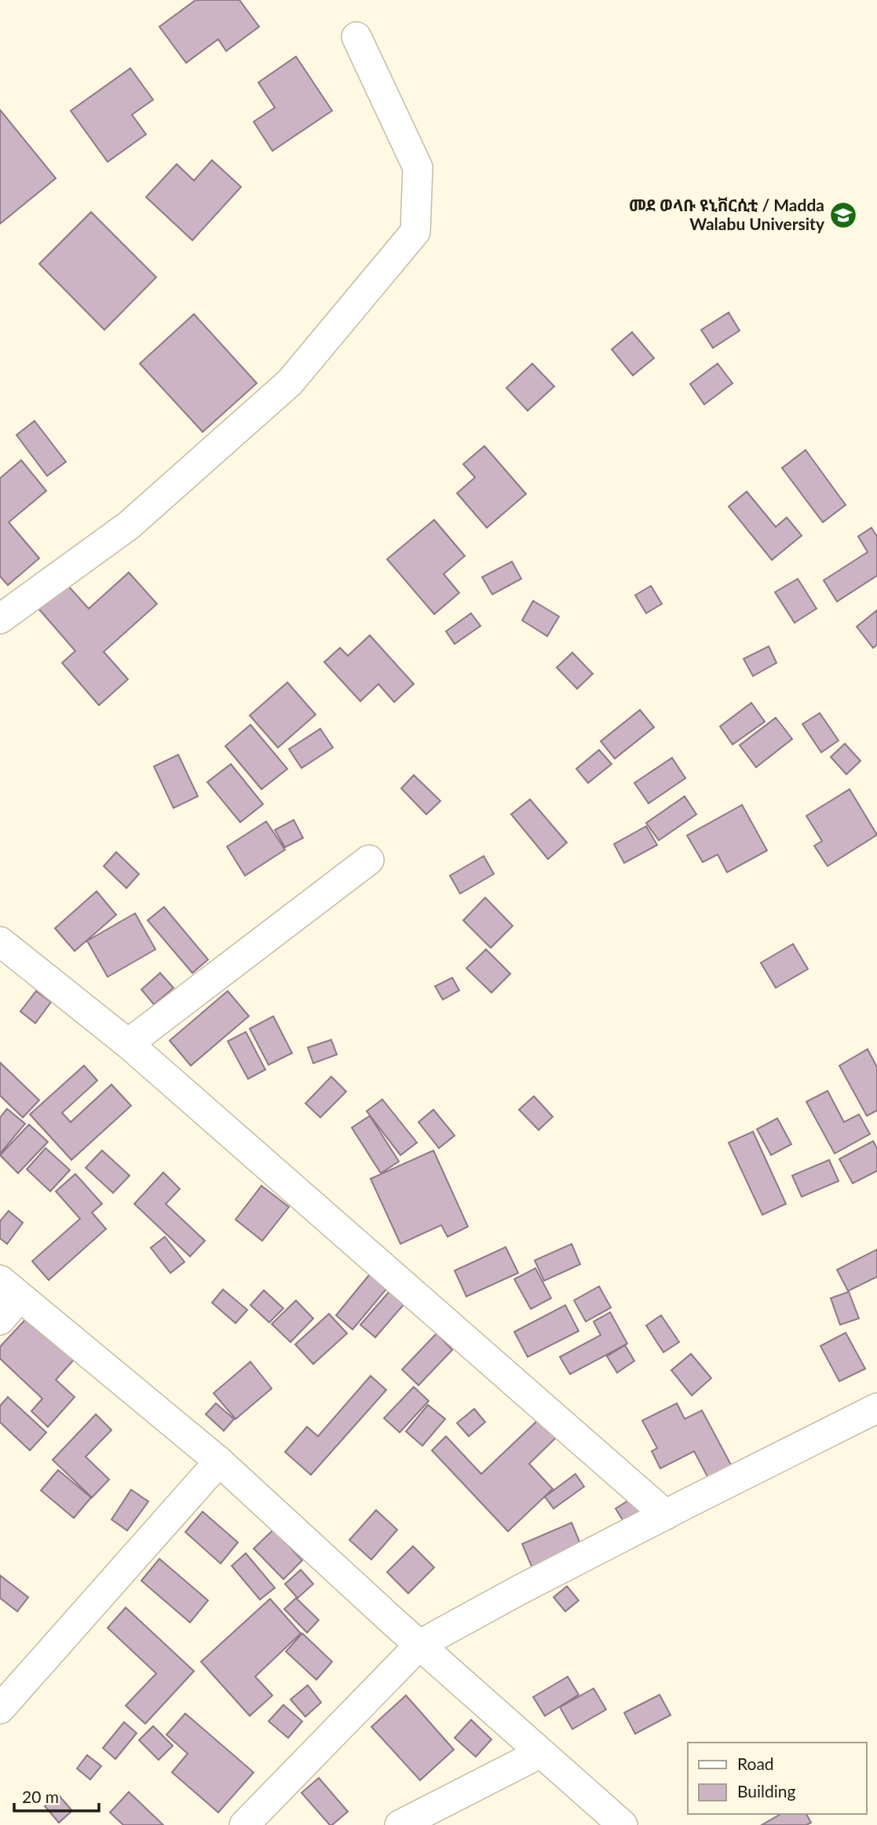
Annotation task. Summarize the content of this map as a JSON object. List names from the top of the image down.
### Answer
{
  "places": {
    "school or university": ["መደ ወላቡ ዩኒቨርሲቲ / Madda Walabu University"]
  },
  "legend": ["Road", "Building"],
  "scale_bar": "20 m"
}
